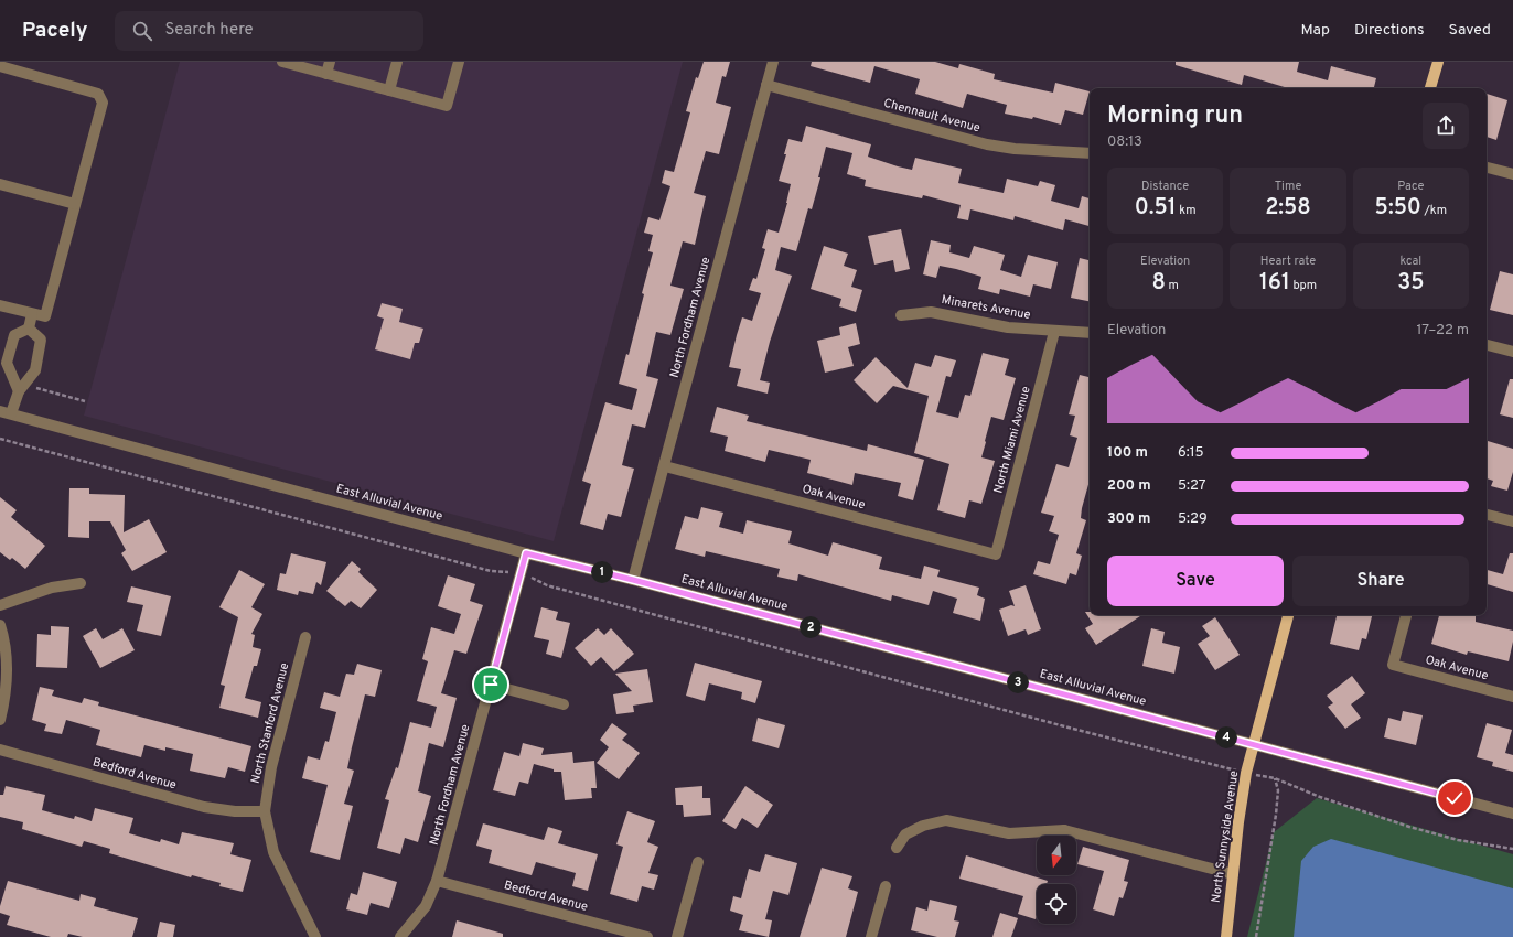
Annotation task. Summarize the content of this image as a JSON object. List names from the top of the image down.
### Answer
{
  "streets": {
    "main road": ["North Sunnyside Avenue"],
    "street": [
      "Chennault Avenue",
      "Minarets Avenue",
      "North Fordham Avenue",
      "North Miami Avenue",
      "Oak Avenue",
      "East Alluvial Avenue",
      "North Stanford Avenue",
      "Bedford Avenue"
    ]
  },
  "crossings": [
    ["Chennault Avenue", "North Fordham Avenue"],
    ["Minarets Avenue", "North Miami Avenue"],
    ["North Fordham Avenue", "Oak Avenue"],
    ["North Fordham Avenue", "East Alluvial Avenue"],
    ["North Fordham Avenue", "Bedford Avenue"],
    ["North Miami Avenue", "Oak Avenue"],
    ["East Alluvial Avenue", "North Sunnyside Avenue"],
    ["North Stanford Avenue", "Bedford Avenue"]
  ],
  "north": "bottom",
  "page": {
    "header": "Pacely",
    "search": "Search here",
    "nav": ["Map", "Directions", "Saved"],
    "heading": ["Morning run", "08:13"],
    "stats": [
      ["Distance", "0.51 km"],
      ["Time", "2:58"],
      ["Pace", "5:50 /km"],
      ["Elevation", "8 m"],
      ["Heart rate", "161 bpm"],
      ["kcal", "35"]
    ],
    "chart": ["Elevation", "17–22 m"],
    "list": [
      {
        "name": "100 m",
        "note": "6:15"
      },
      {
        "name": "200 m",
        "note": "5:27"
      },
      {
        "name": "300 m",
        "note": "5:29"
      }
    ],
    "buttons": ["Save", "Share"],
    "pins": [
      "1",
      "2",
      "3",
      "4"
    ]
  }
}
